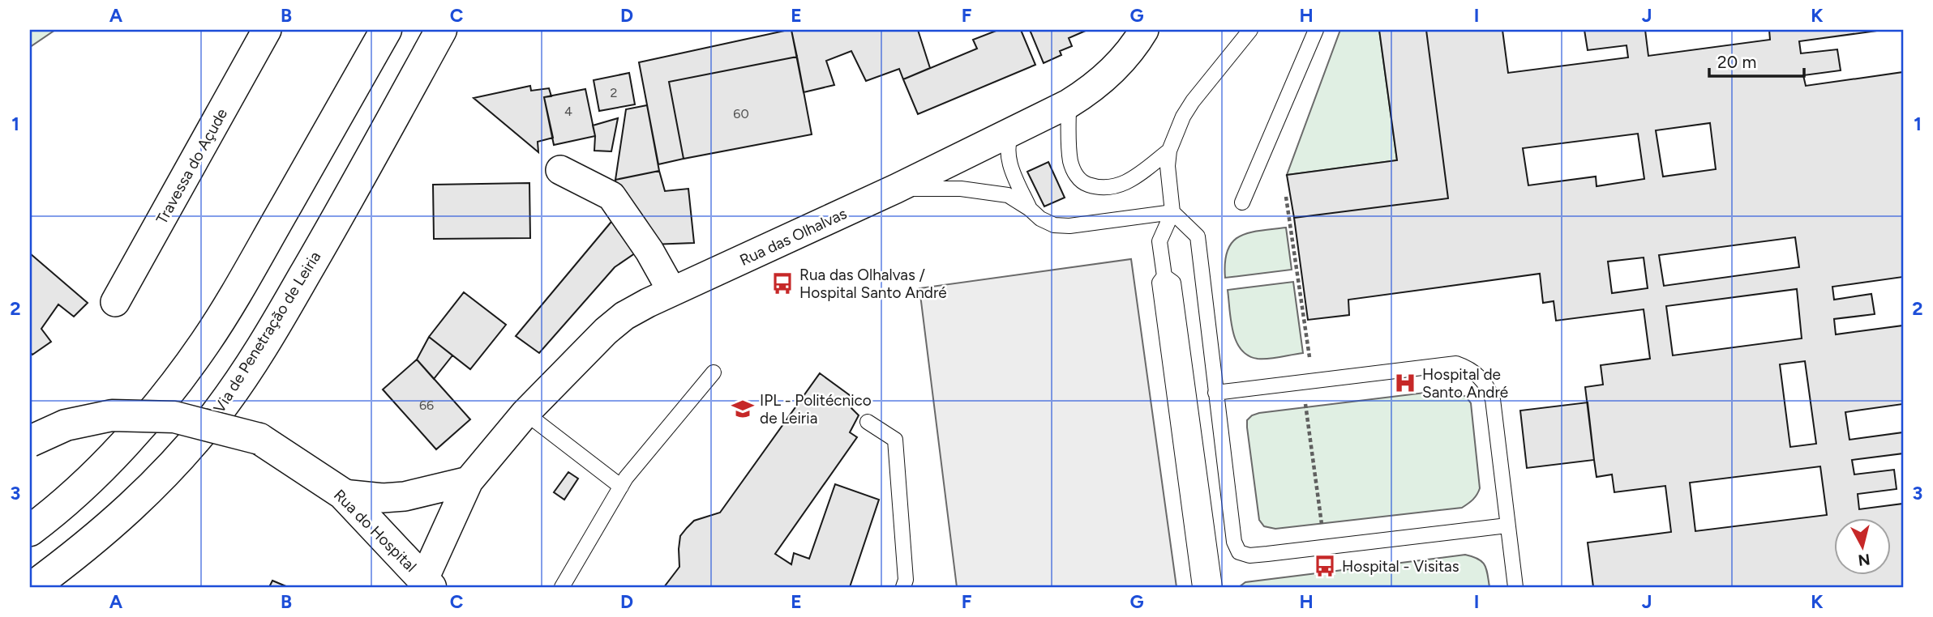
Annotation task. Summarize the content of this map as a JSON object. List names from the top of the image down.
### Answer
{
  "streets": {
    "main road": ["Via de Penetração de Leiria", "Rua do Hospital"],
    "street": ["Travessa do Açude", "Rua das Olhalvas"]
  },
  "crossings": [
    ["Rua das Olhalvas", "Rua do Hospital"]
  ],
  "places": {
    "bus stop": ["Rua das Olhalvas / Hospital Santo André", "Hospital - Visitas"],
    "hospital": ["Hospital de Santo André"],
    "school or university": ["IPL - Politécnico de Leiria"]
  },
  "house_numbers": [
    "2",
    "4",
    "60",
    "66"
  ],
  "scale_bar": "20 m",
  "north": "bottom",
  "grid": {
    "columns": [
      "A",
      "B",
      "C",
      "D",
      "E",
      "F",
      "G",
      "H",
      "I",
      "J",
      "K"
    ],
    "rows": ["1", "2", "3"]
  }
}
